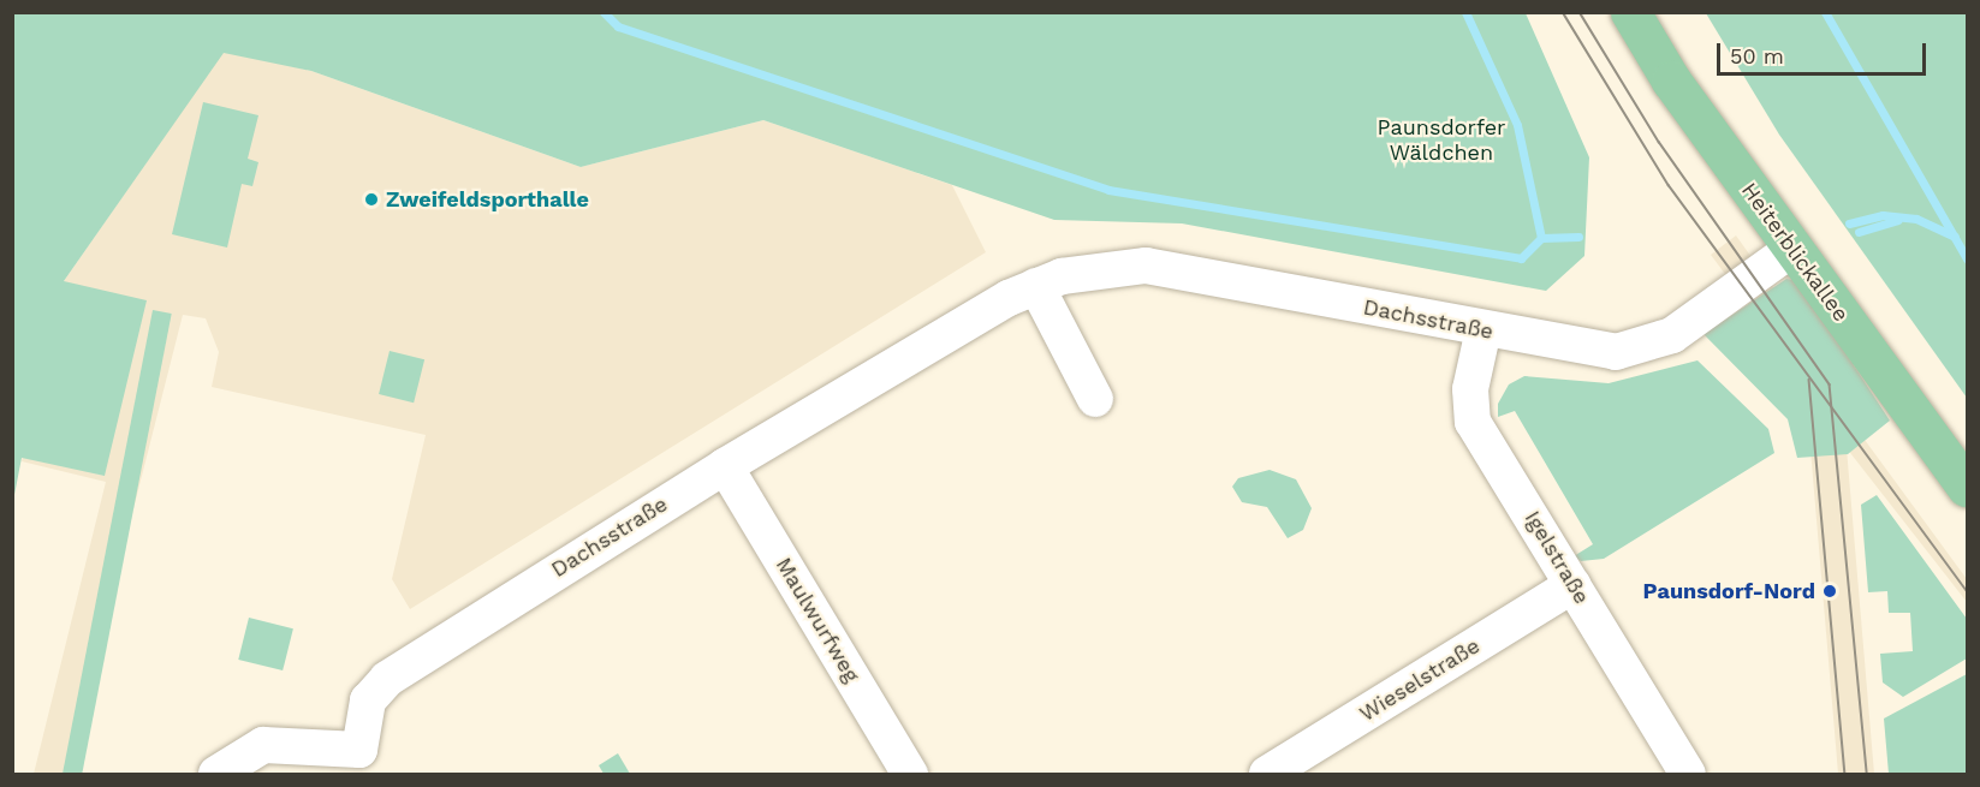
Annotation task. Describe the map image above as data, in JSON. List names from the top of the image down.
{
  "streets": {
    "main road": ["Heiterblickallee"],
    "street": [
      "Dachsstraße",
      "Igelstraße",
      "Maulwurfweg",
      "Wieselstraße"
    ]
  },
  "crossings": [
    ["Heiterblickallee", "Dachsstraße"],
    ["Dachsstraße", "Igelstraße"],
    ["Dachsstraße", "Maulwurfweg"],
    ["Igelstraße", "Wieselstraße"]
  ],
  "parks": ["Paunsdorfer Wäldchen"],
  "places": ["Zweifeldsporthalle", "Paunsdorf-Nord"],
  "scale_bar": "50 m"
}
